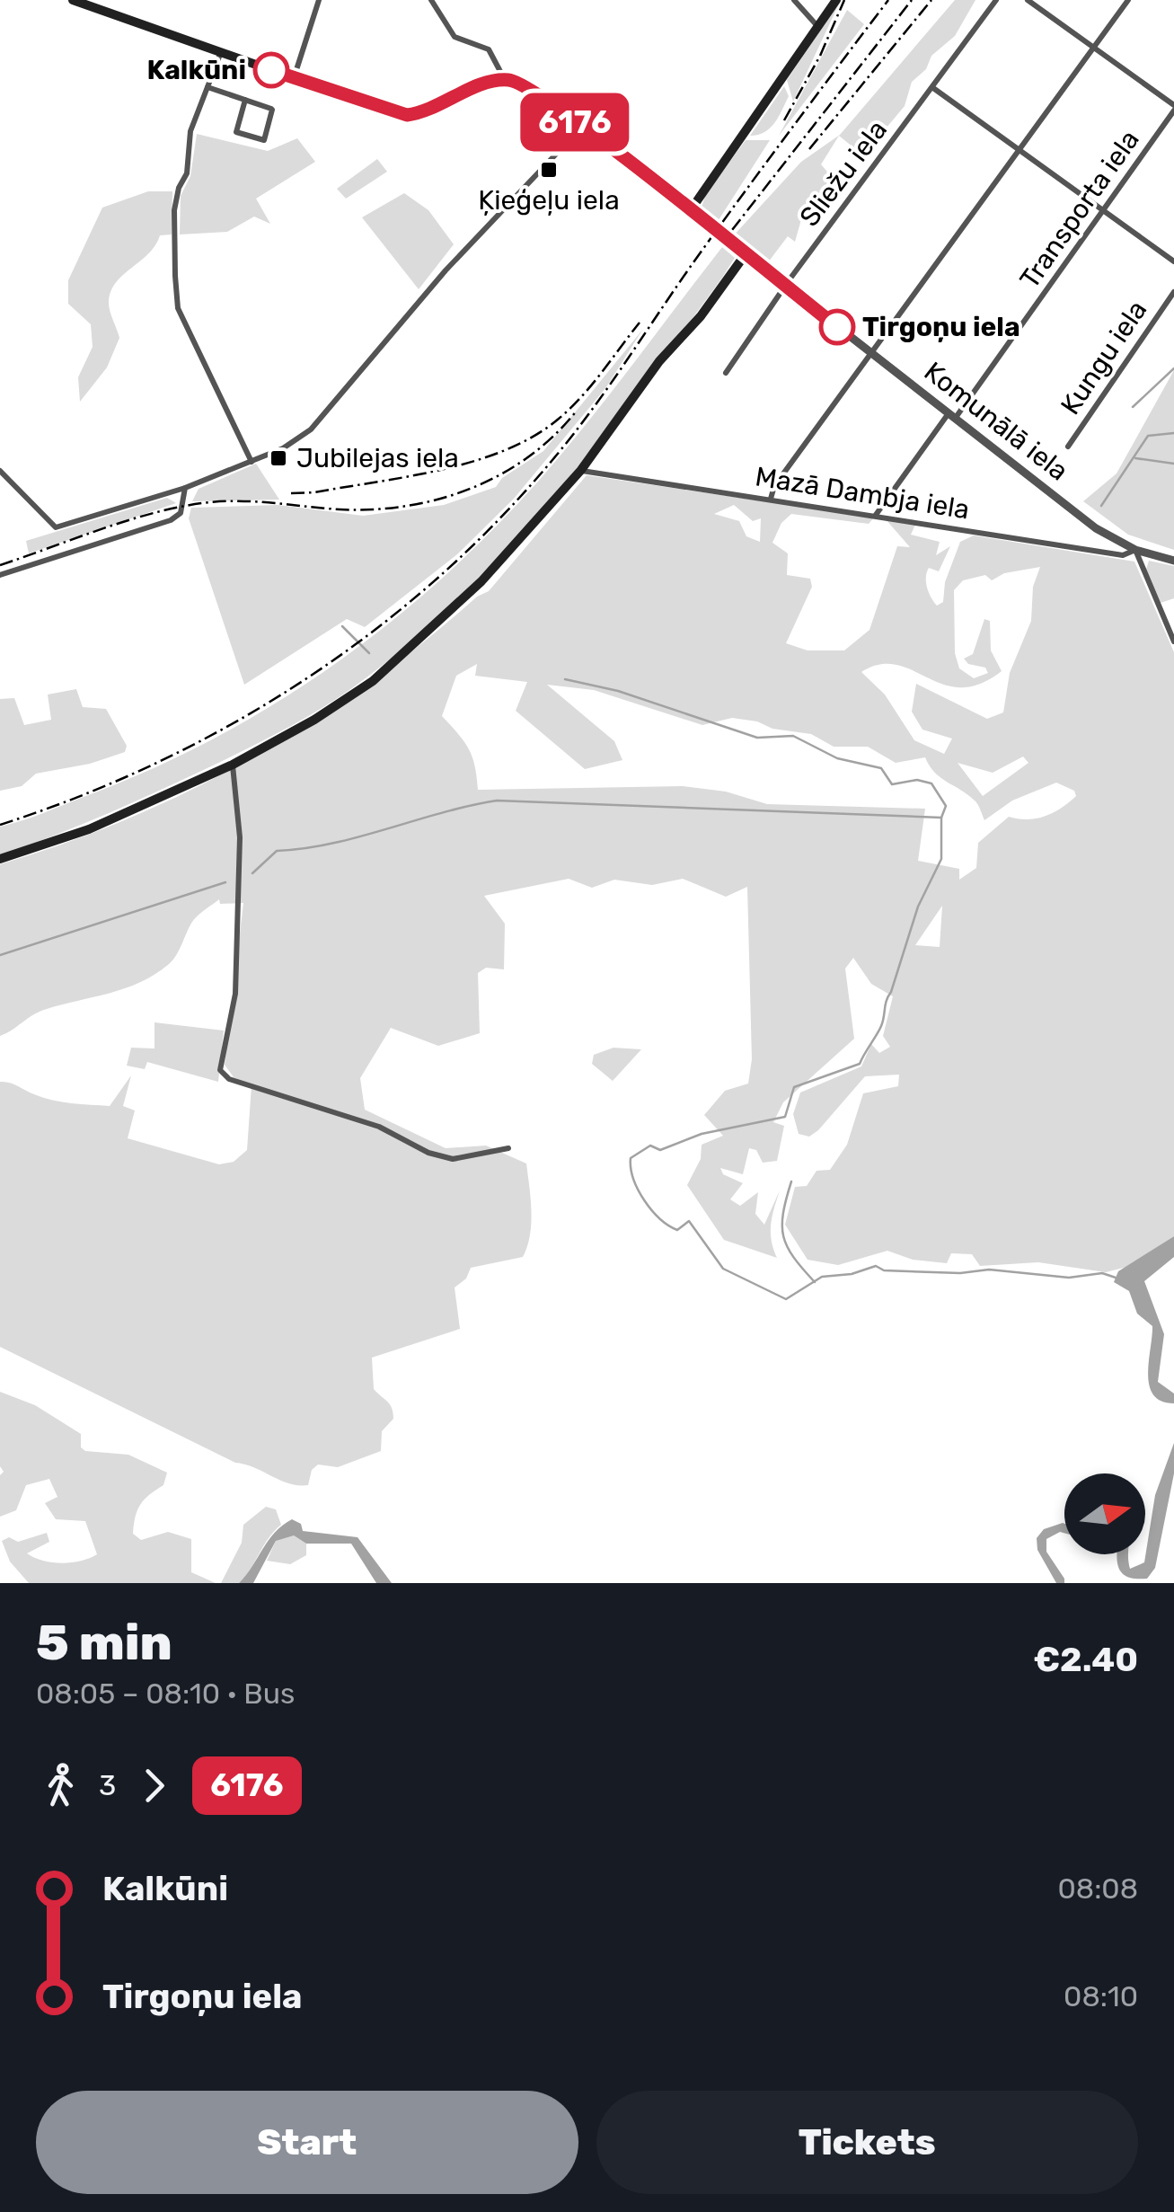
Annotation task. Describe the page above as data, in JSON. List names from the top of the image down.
{
  "streets": {
    "main road": ["Komunālā iela"],
    "street": [
      "Sliežu iela",
      "Transporta iela",
      "Kungu iela",
      "Mazā Dambja iela"
    ]
  },
  "crossings": [
    ["Sliežu iela", "Komunālā iela"],
    ["Transporta iela", "Komunālā iela"],
    ["Transporta iela", "Mazā Dambja iela"],
    ["Komunālā iela", "Mazā Dambja iela"]
  ],
  "places": {
    "other": ["Kalkūni", "Tirgoņu iela"],
    "transit": ["Ķieģeļu iela", "Jubilejas iela"]
  },
  "lines": ["bus line 6176"],
  "north": "right",
  "page": {
    "on_map": "6176",
    "heading": ["5 min", "08:05 – 08:10 · Bus", "€2.40"],
    "legs": ["3", "6176"],
    "list": [
      {
        "name": "Kalkūni",
        "value": "08:08"
      },
      {
        "name": "Tirgoņu iela",
        "value": "08:10"
      }
    ],
    "buttons": ["Start", "Tickets"]
  }
}
